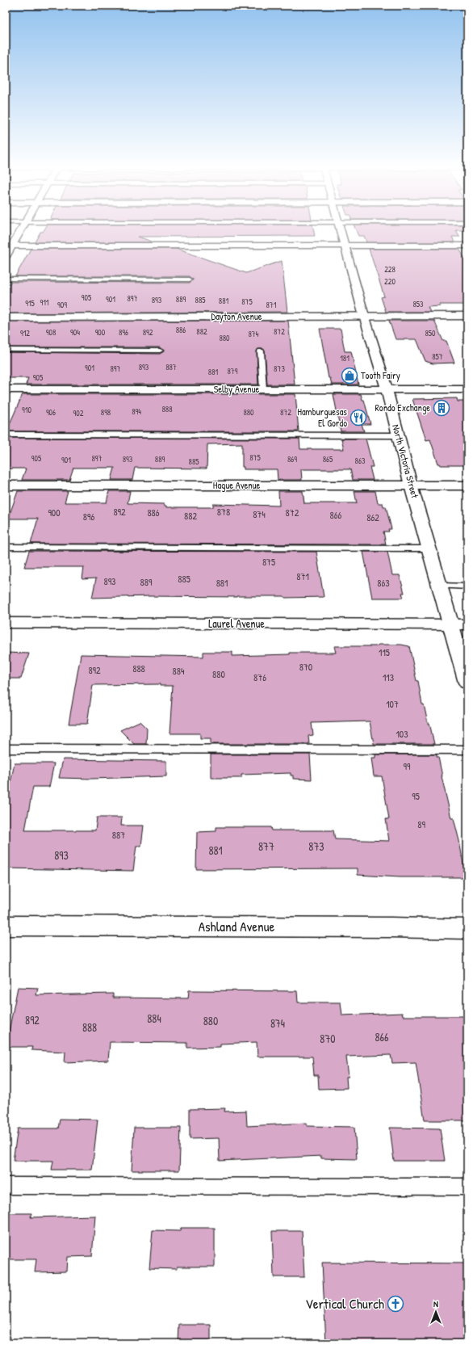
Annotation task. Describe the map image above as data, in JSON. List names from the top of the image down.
{
  "streets": {
    "street": [
      "Dayton Avenue",
      "Selby Avenue",
      "North Victoria Street",
      "Hague Avenue",
      "Laurel Avenue",
      "Ashland Avenue"
    ]
  },
  "crossings": [
    ["Dayton Avenue", "North Victoria Street"],
    ["Selby Avenue", "North Victoria Street"],
    ["North Victoria Street", "Hague Avenue"],
    ["North Victoria Street", "Laurel Avenue"]
  ],
  "places": {
    "shop": ["Tooth Fairy"],
    "building": ["Rondo Exchange"],
    "restaurant": ["Hamburguesas El Gordo"],
    "church": ["Vertical Church"]
  },
  "house_numbers": [
    "228",
    "220",
    "905",
    "897",
    "901",
    "889",
    "893",
    "885",
    "881",
    "875",
    "911",
    "915",
    "853",
    "909",
    "871",
    "886",
    "882",
    "872",
    "908",
    "904",
    "900",
    "896",
    "892",
    "912",
    "850",
    "874",
    "880",
    "857",
    "181",
    "893",
    "887",
    "901",
    "897",
    "873",
    "879",
    "881",
    "905",
    "888",
    "910",
    "894",
    "906",
    "898",
    "880",
    "872",
    "902",
    "875",
    "905",
    "897",
    "893",
    "889",
    "869",
    "865",
    "901",
    "863",
    "885",
    "892",
    "878",
    "900",
    "886",
    "872",
    "874",
    "866",
    "882",
    "896",
    "862",
    "875",
    "871",
    "885",
    "893",
    "889",
    "881",
    "863",
    "115",
    "870",
    "888",
    "892",
    "884",
    "880",
    "876",
    "113",
    "107",
    "103",
    "99",
    "95",
    "89",
    "887",
    "877",
    "873",
    "881",
    "893",
    "884",
    "892",
    "880",
    "874",
    "888",
    "866",
    "870"
  ],
  "north": "top"
}
